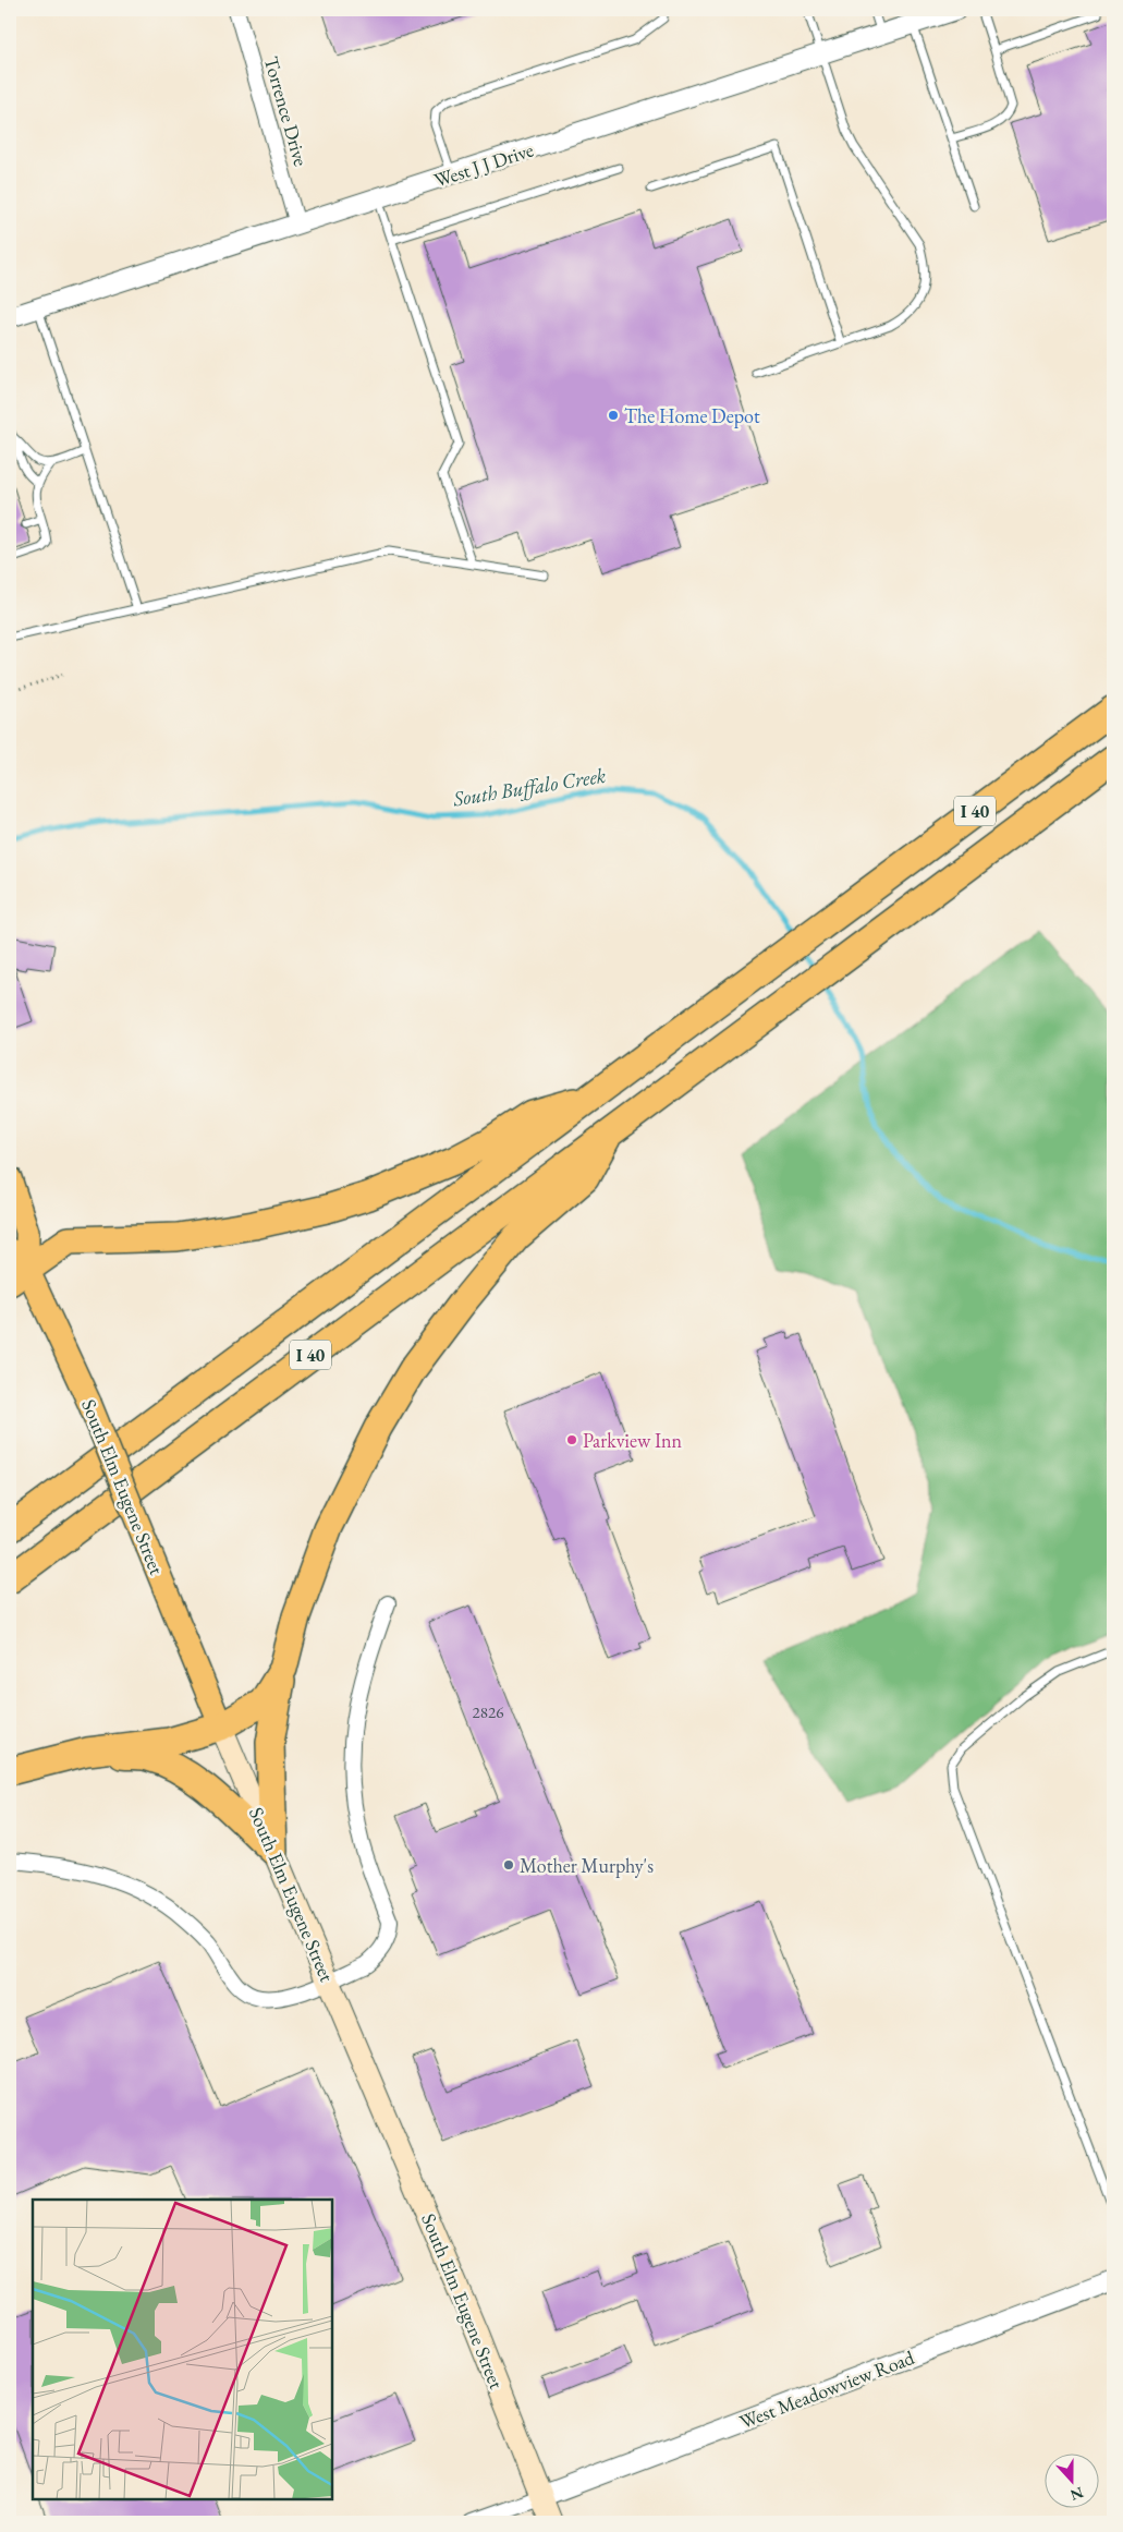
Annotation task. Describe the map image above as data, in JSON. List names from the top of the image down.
{
  "streets": {
    "highway": ["I 40"],
    "main road": ["South Elm Eugene Street"],
    "street": ["Torrence Drive", "West J J Drive", "West Meadowview Road"]
  },
  "crossings": [
    ["Torrence Drive", "West J J Drive"],
    ["South Elm Eugene Street", "West Meadowview Road"]
  ],
  "water": ["South Buffalo Creek"],
  "places": ["The Home Depot", "Parkview Inn", "Mother Murphy's"],
  "house_numbers": ["2826"],
  "north": "bottom"
}
